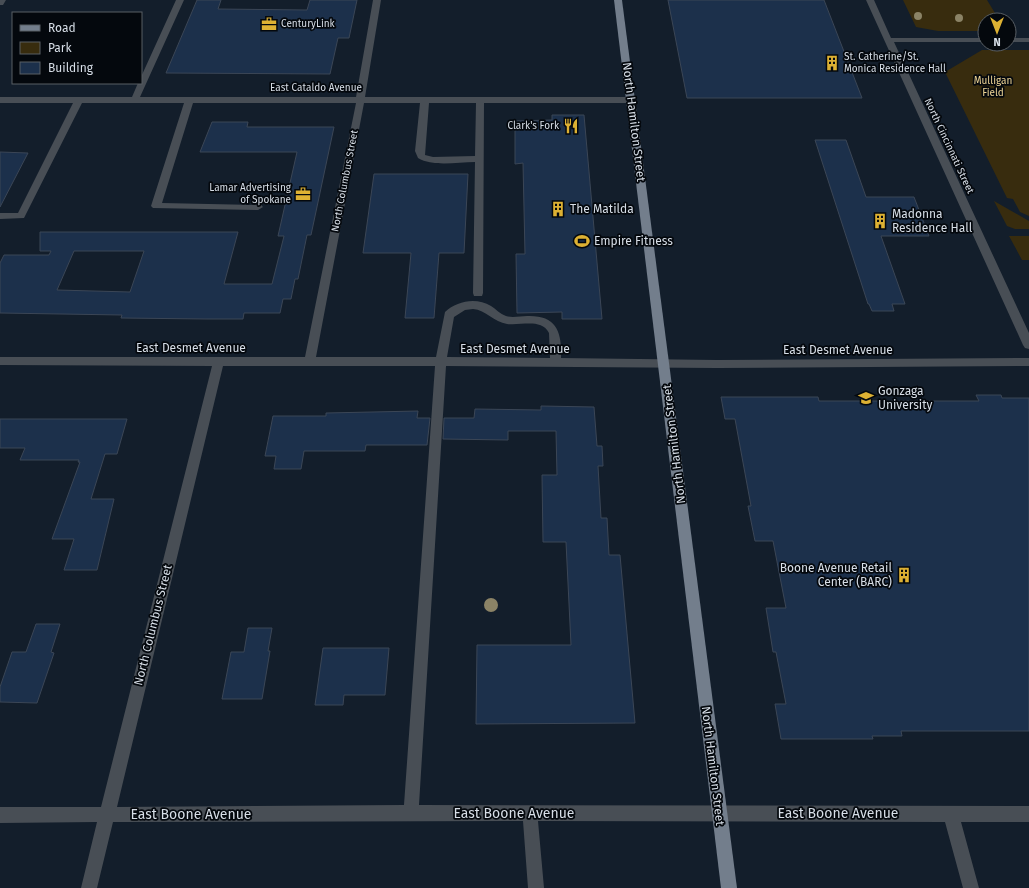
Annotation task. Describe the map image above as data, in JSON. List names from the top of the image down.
{
  "streets": {
    "main road": ["North Hamilton Street"],
    "street": [
      "East Cataldo Avenue",
      "North Cincinnati Street",
      "North Columbus Street",
      "East Desmet Avenue",
      "East Boone Avenue"
    ]
  },
  "crossings": [
    ["East Cataldo Avenue", "North Hamilton Street"],
    ["East Cataldo Avenue", "North Columbus Street"],
    ["North Hamilton Street", "East Desmet Avenue"],
    ["North Hamilton Street", "East Boone Avenue"],
    ["North Columbus Street", "East Desmet Avenue"],
    ["North Columbus Street", "East Boone Avenue"]
  ],
  "parks": ["Mulligan Field"],
  "places": {
    "office": ["CenturyLink", "Lamar Advertising of Spokane"],
    "building": [
      "St. Catherine/St. Monica Residence Hall",
      "The Matilda",
      "Madonna Residence Hall",
      "Boone Avenue Retail Center (BARC)"
    ],
    "restaurant": ["Clark's Fork"],
    "sports": ["Empire Fitness"],
    "school or university": ["Gonzaga University"]
  },
  "legend": ["Road", "Park", "Building"],
  "north": "bottom"
}
